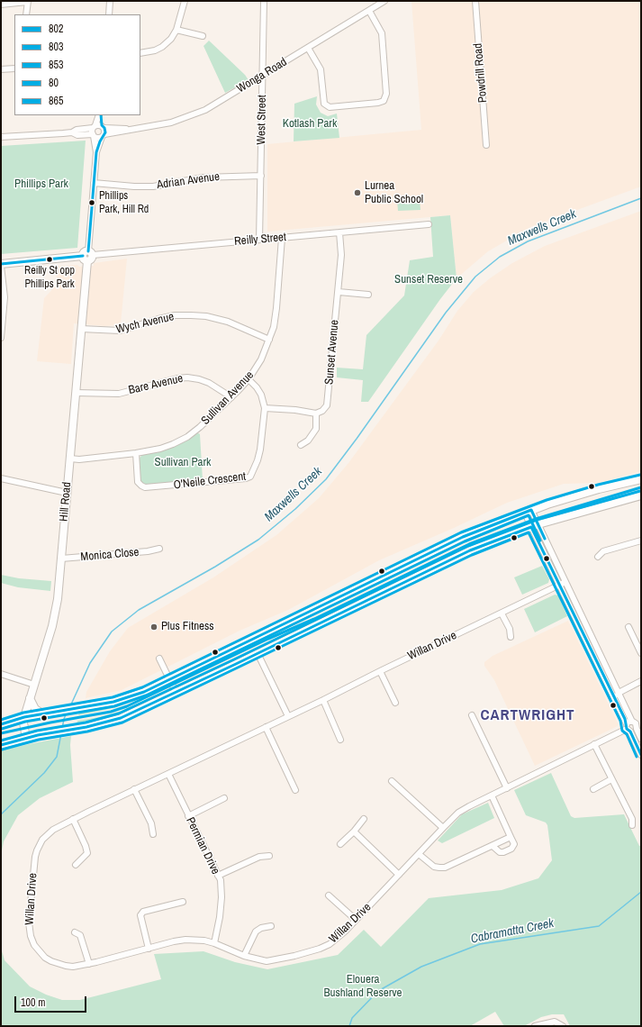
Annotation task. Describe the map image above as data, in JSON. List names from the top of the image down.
{
  "streets": {
    "main road": ["Hill Road"],
    "street": [
      "Powdrill Road",
      "Wonga Road",
      "West Street",
      "Adrian Avenue",
      "Reilly Street",
      "Wych Avenue",
      "Sunset Avenue",
      "Bare Avenue",
      "Sullivan Avenue",
      "O'Neile Crescent",
      "Monica Close",
      "Willan Drive",
      "Permian Drive"
    ]
  },
  "crossings": [
    ["Wonga Road", "West Street"],
    ["West Street", "Adrian Avenue"],
    ["West Street", "Reilly Street"],
    ["Reilly Street", "Sunset Avenue"],
    ["Reilly Street", "Sullivan Avenue"],
    ["Wych Avenue", "Sullivan Avenue"],
    ["Wych Avenue", "Hill Road"],
    ["Bare Avenue", "Sullivan Avenue"],
    ["Bare Avenue", "Hill Road"],
    ["Sullivan Avenue", "O'Neile Crescent"],
    ["Sullivan Avenue", "Hill Road"],
    ["Hill Road", "Monica Close"],
    ["Willan Drive", "Permian Drive"]
  ],
  "districts": ["CARTWRIGHT"],
  "water": ["Maxwells Creek", "Cabramatta Creek"],
  "parks": [
    "Kotlash Park",
    "Phillips Park",
    "Sunset Reserve",
    "Sullivan Park",
    "Elouera Bushland Reserve"
  ],
  "places": [
    "Lurnea Public School",
    "Phillips Park, Hill Rd",
    "Reilly St opp Phillips Park",
    "Plus Fitness"
  ],
  "lines": [
    "transit line 865",
    "transit line 853",
    "transit line 80",
    "transit line 802",
    "transit line 803"
  ],
  "legend": [
    "802",
    "803",
    "853",
    "80",
    "865"
  ],
  "scale_bar": "100 m"
}
